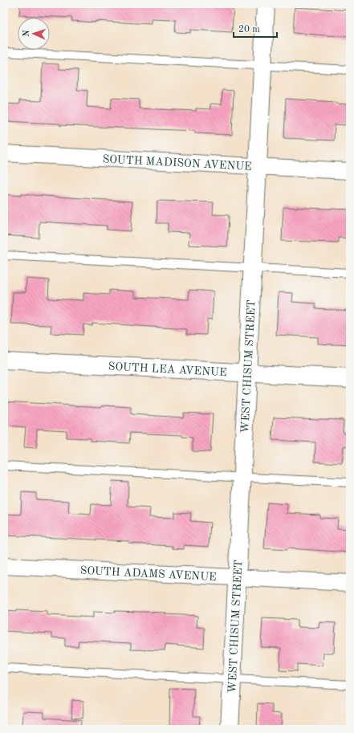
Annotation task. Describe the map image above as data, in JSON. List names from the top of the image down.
{
  "streets": {
    "street": [
      "SOUTH MADISON AVENUE",
      "WEST CHISUM STREET",
      "SOUTH LEA AVENUE",
      "SOUTH ADAMS AVENUE"
    ]
  },
  "crossings": [
    ["SOUTH MADISON AVENUE", "WEST CHISUM STREET"],
    ["WEST CHISUM STREET", "SOUTH LEA AVENUE"],
    ["WEST CHISUM STREET", "SOUTH ADAMS AVENUE"]
  ],
  "scale_bar": "20 m",
  "north": "left"
}
